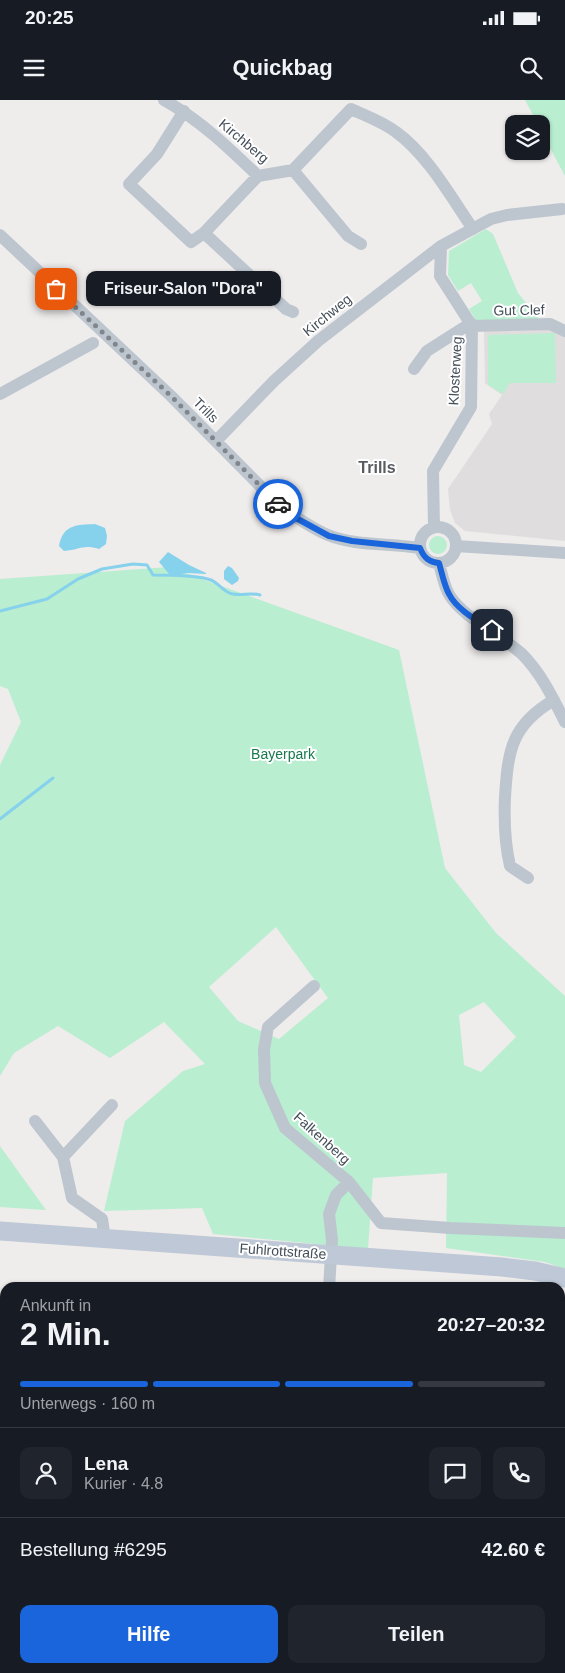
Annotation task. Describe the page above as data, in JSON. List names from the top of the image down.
{
  "streets": {
    "street": [
      "Kirchberg",
      "Gut Clef",
      "Kirchweg",
      "Klosterweg",
      "Trills",
      "Falkenberg",
      "Fuhlrottstraße"
    ]
  },
  "crossings": [
    ["Gut Clef", "Klosterweg"],
    ["Kirchweg", "Klosterweg"],
    ["Kirchweg", "Trills"],
    ["Klosterweg", "Trills"],
    ["Falkenberg", "Fuhlrottstraße"]
  ],
  "districts": ["Trills"],
  "parks": ["Bayerpark"],
  "places": ["Friseur-Salon \"Dora\""],
  "page": {
    "status": "20:25",
    "header": "Quickbag",
    "bubble": "Friseur-Salon \"Dora\"",
    "heading": ["2 Min.", "Ankunft in", "20:27–20:32"],
    "panel": [
      "Lena",
      "Kurier · 4.8",
      "Bestellung #6295",
      "42.60 €"
    ],
    "bar": "Unterwegs · 160 m",
    "buttons": ["Hilfe", "Teilen"]
  }
}
